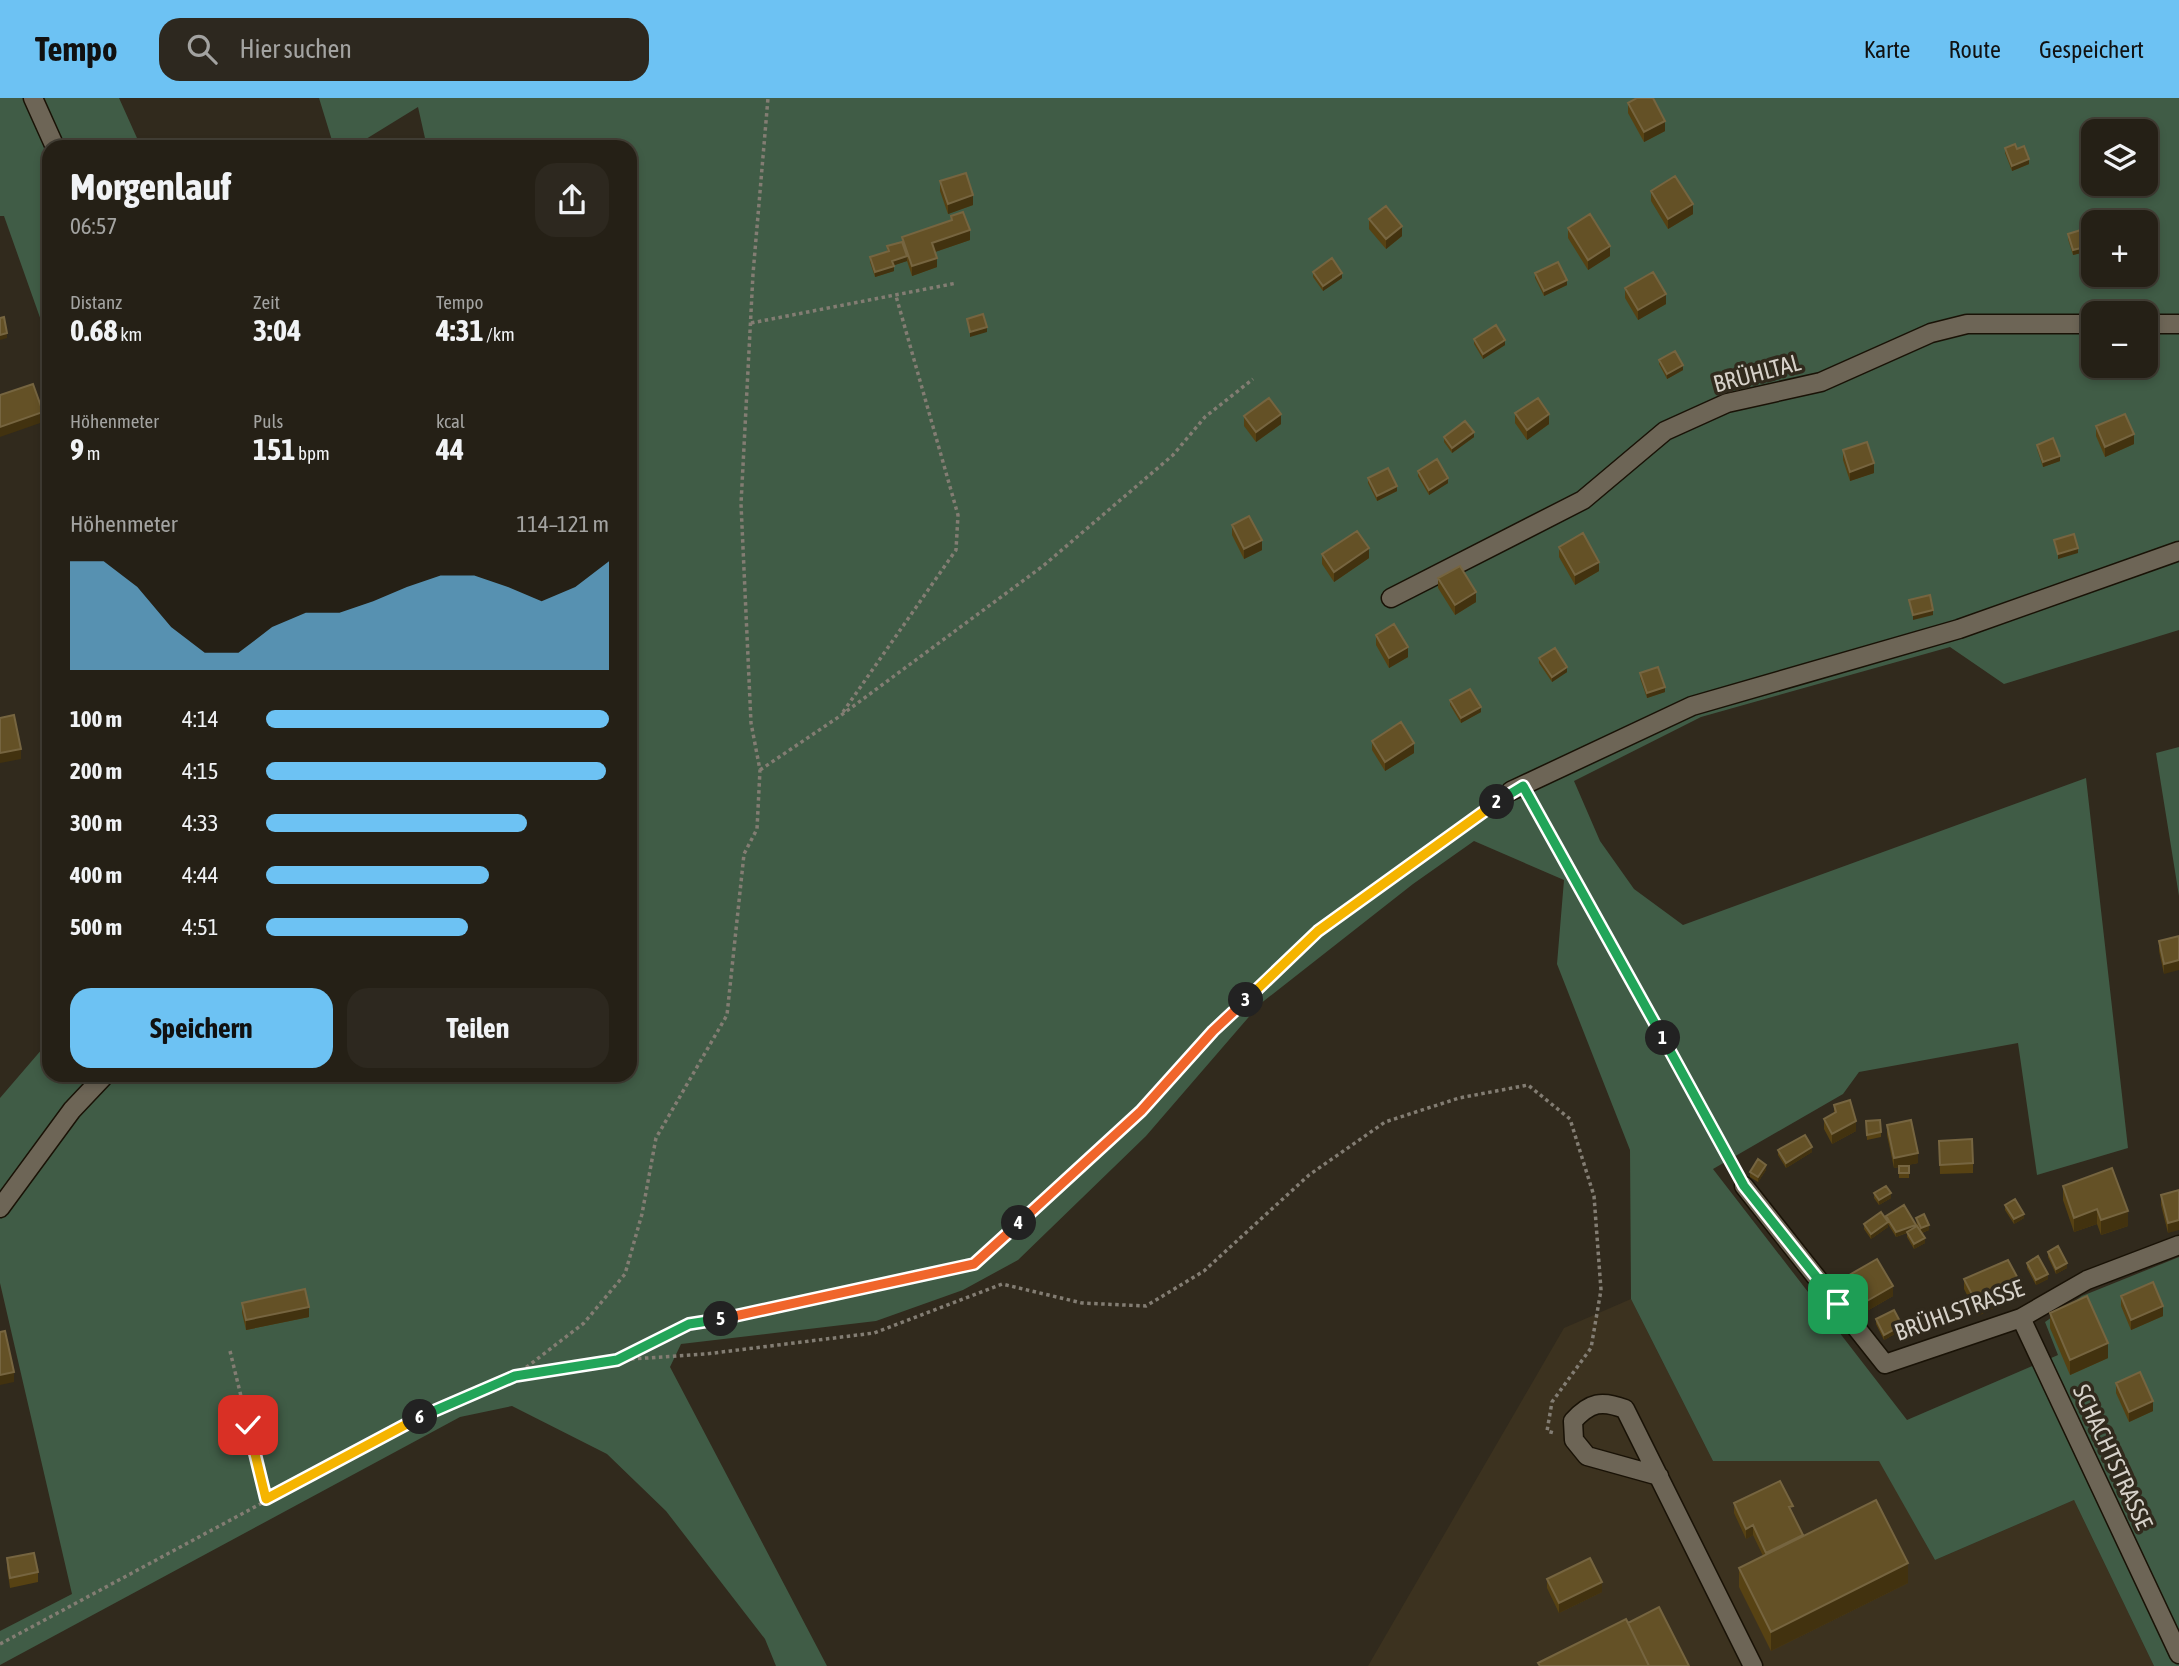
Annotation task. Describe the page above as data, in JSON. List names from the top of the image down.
{
  "streets": {
    "street": ["BRÜHLTAL", "BRÜHLSTRASSE", "SCHACHTSTRASSE"]
  },
  "crossings": [
    ["BRÜHLSTRASSE", "SCHACHTSTRASSE"]
  ],
  "page": {
    "header": "Tempo",
    "search": "Hier suchen",
    "nav": ["Karte", "Route", "Gespeichert"],
    "map_buttons": ["+", "−"],
    "heading": ["Morgenlauf", "06:57"],
    "stats": [
      ["Distanz", "0.68 km"],
      ["Zeit", "3:04"],
      ["Tempo", "4:31 /km"],
      ["Höhenmeter", "9 m"],
      ["Puls", "151 bpm"],
      ["kcal", "44"]
    ],
    "chart": ["Höhenmeter", "114–121 m"],
    "list": [
      {
        "name": "100 m",
        "note": "4:14"
      },
      {
        "name": "200 m",
        "note": "4:15"
      },
      {
        "name": "300 m",
        "note": "4:33"
      },
      {
        "name": "400 m",
        "note": "4:44"
      },
      {
        "name": "500 m",
        "note": "4:51"
      }
    ],
    "pins": [
      "2",
      "3",
      "1",
      "4",
      "5",
      "6"
    ],
    "buttons": ["Speichern", "Teilen"]
  }
}
